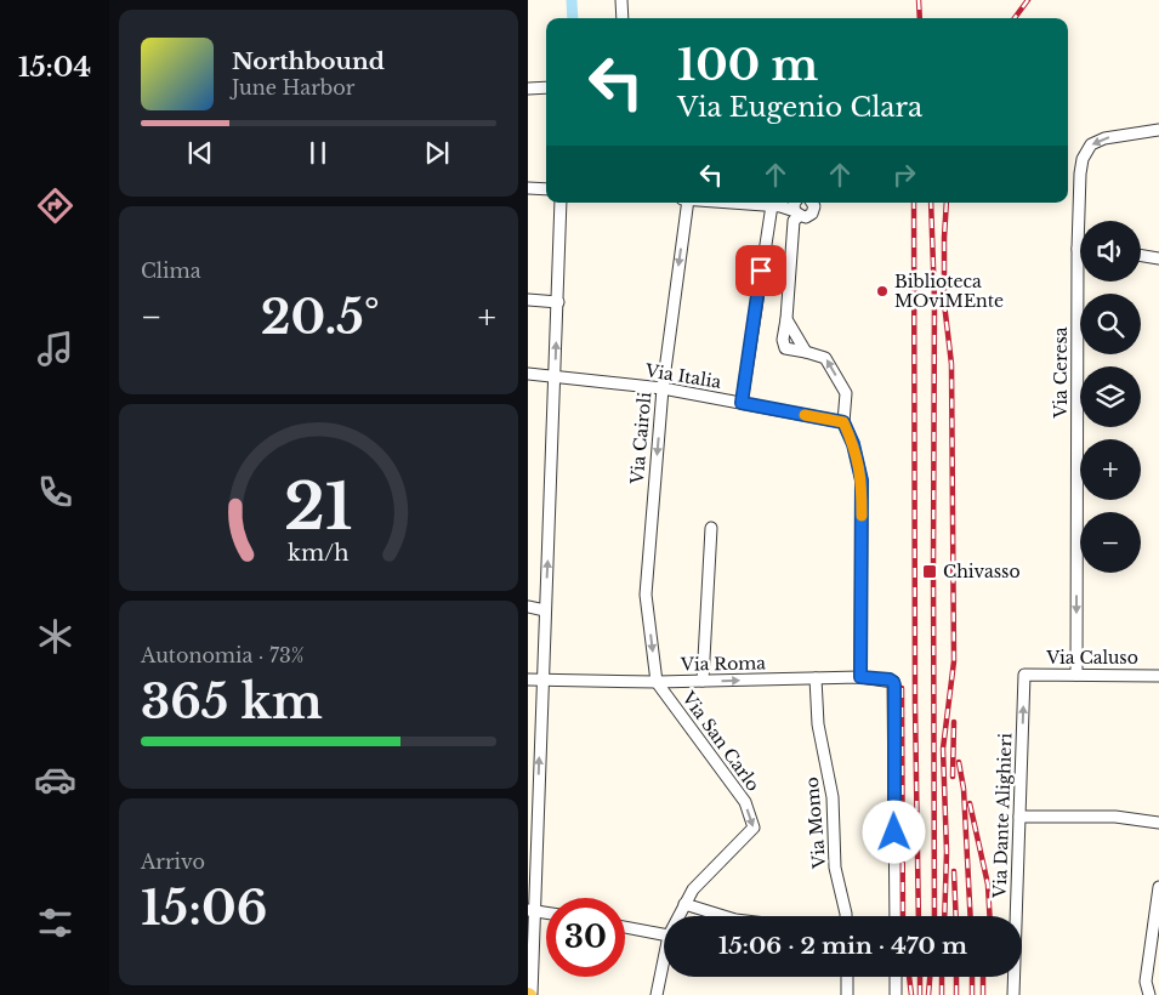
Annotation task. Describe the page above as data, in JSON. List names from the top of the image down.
{
  "streets": {
    "street": [
      "Via Ceresa",
      "Via Italia",
      "Via Cairoli",
      "Via Caluso",
      "Via Roma",
      "Via San Carlo",
      "Via Dante Alighieri",
      "Via Momo"
    ]
  },
  "crossings": [
    ["Via Ceresa", "Via Caluso"],
    ["Via Italia", "Via Cairoli"],
    ["Via Cairoli", "Via Roma"],
    ["Via Cairoli", "Via San Carlo"],
    ["Via Caluso", "Via Dante Alighieri"],
    ["Via Roma", "Via San Carlo"],
    ["Via Roma", "Via Momo"]
  ],
  "one_way": ["Via Ceresa", "Via San Carlo", "Via Dante Alighieri"],
  "places": {
    "other": ["Biblioteca MOviMEnte"],
    "transit": ["Chivasso"]
  },
  "page": {
    "tabs": "15:04",
    "turn": ["100 m", "Via Eugenio Clara"],
    "song": ["Northbound", "June Harbor"],
    "tile": [
      "Clima",
      ["Autonomia · 73%", "365 km"],
      ["Arrivo", "15:06"]
    ],
    "map_buttons": ["+", "−"],
    "heat": ["−", "20.5°", "+"],
    "limit": "30",
    "trip": "15:06 · 2 min · 470 m",
    "gauge": ["21", "km/h"]
  }
}
